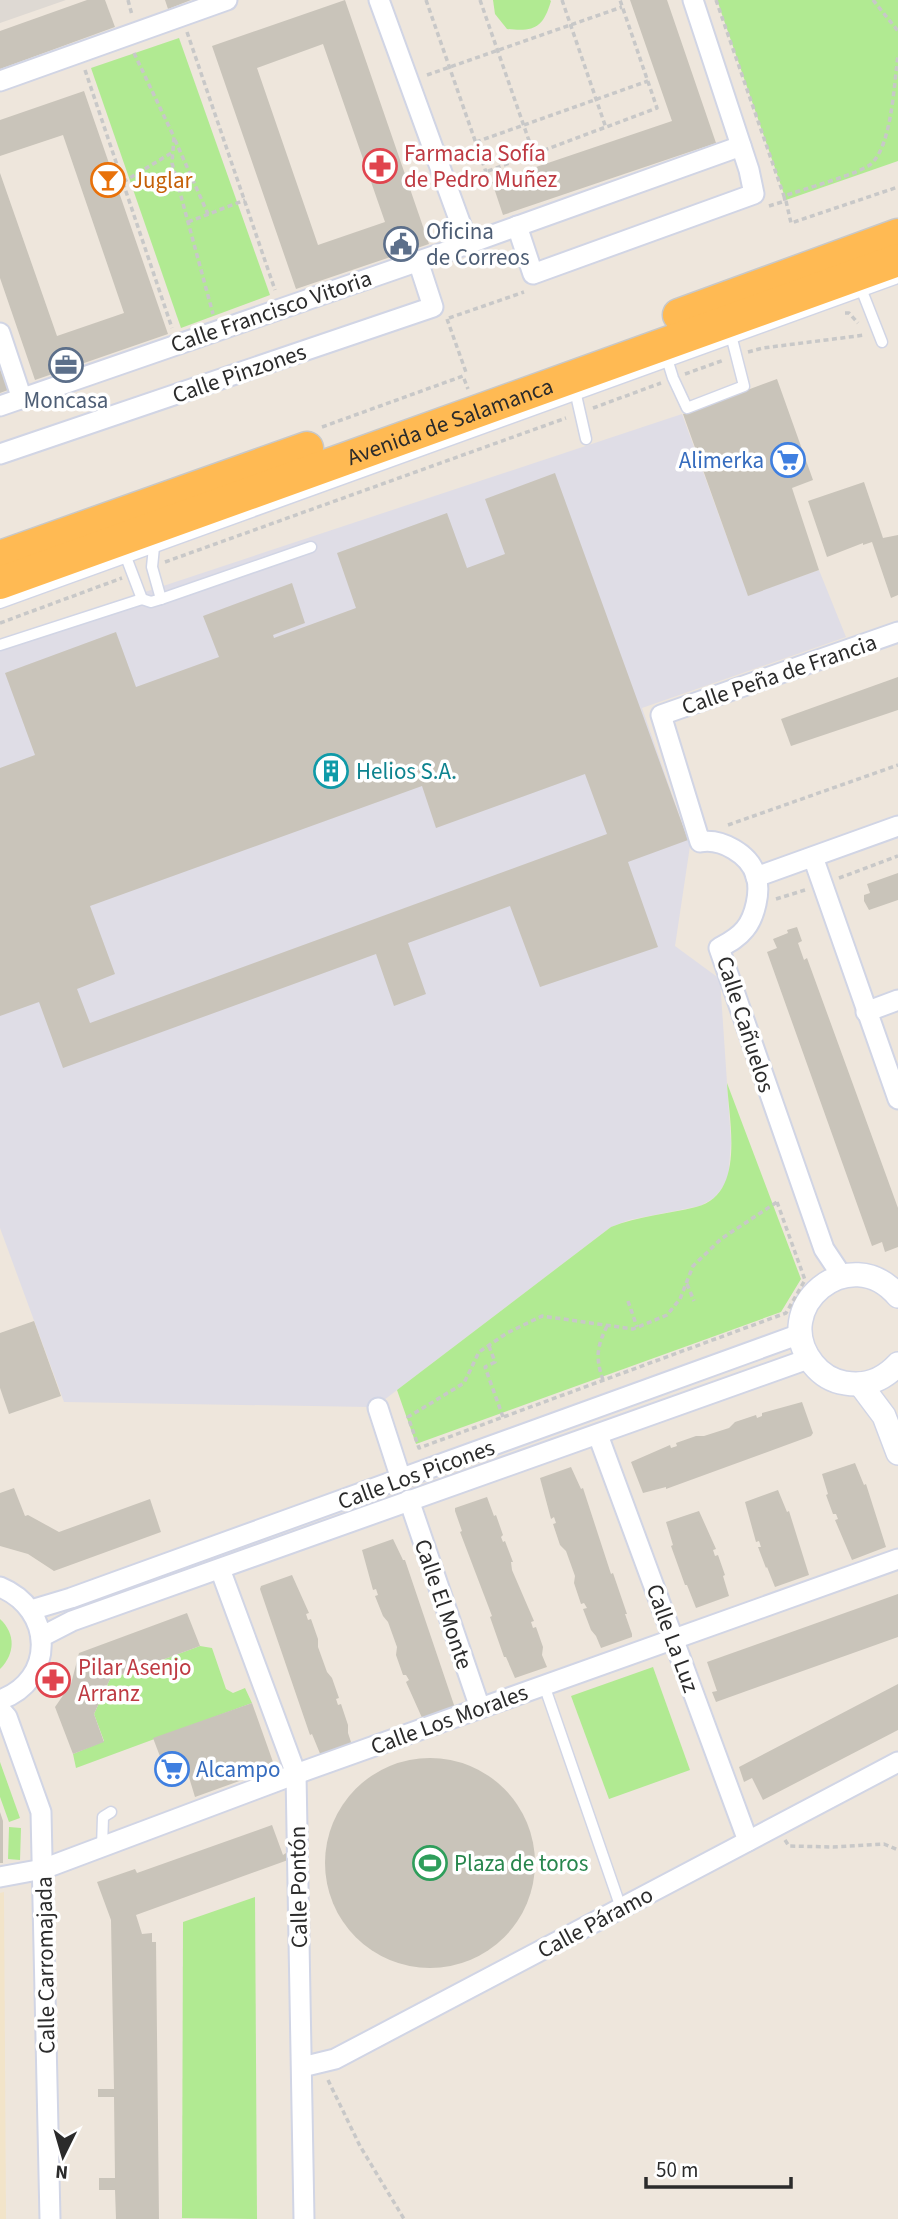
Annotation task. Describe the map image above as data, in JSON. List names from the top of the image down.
{
  "streets": {
    "highway": ["Avenida de Salamanca"],
    "street": [
      "Calle Francisco Vitoria",
      "Calle Pinzones",
      "Calle Peña de Francia",
      "Calle Cañuelos",
      "Calle Los Picones",
      "Calle El Monte",
      "Calle La Luz",
      "Calle Los Morales",
      "Calle Pontón",
      "Calle Páramo",
      "Calle Carromajada"
    ]
  },
  "crossings": [
    ["Calle Francisco Vitoria", "Calle Pinzones"],
    ["Calle Peña de Francia", "Calle Cañuelos"],
    ["Calle Los Picones", "Calle El Monte"],
    ["Calle Los Picones", "Calle La Luz"],
    ["Calle Los Picones", "Calle Pontón"],
    ["Calle El Monte", "Calle Los Morales"],
    ["Calle La Luz", "Calle Los Morales"],
    ["Calle La Luz", "Calle Páramo"],
    ["Calle Los Morales", "Calle Pontón"],
    ["Calle Los Morales", "Calle Carromajada"],
    ["Calle Pontón", "Calle Páramo"]
  ],
  "places": {
    "pharmacy": ["Farmacia Sofía de Pedro Muñez", "Pilar Asenjo Arranz"],
    "bar": ["Juglar"],
    "public building": ["Oficina de Correos"],
    "office": ["Moncasa"],
    "supermarket": ["Alimerka", "Alcampo"],
    "building": ["Helios S.A."],
    "sports": ["Plaza de toros"]
  },
  "scale_bar": "50 m",
  "north": "bottom"
}
